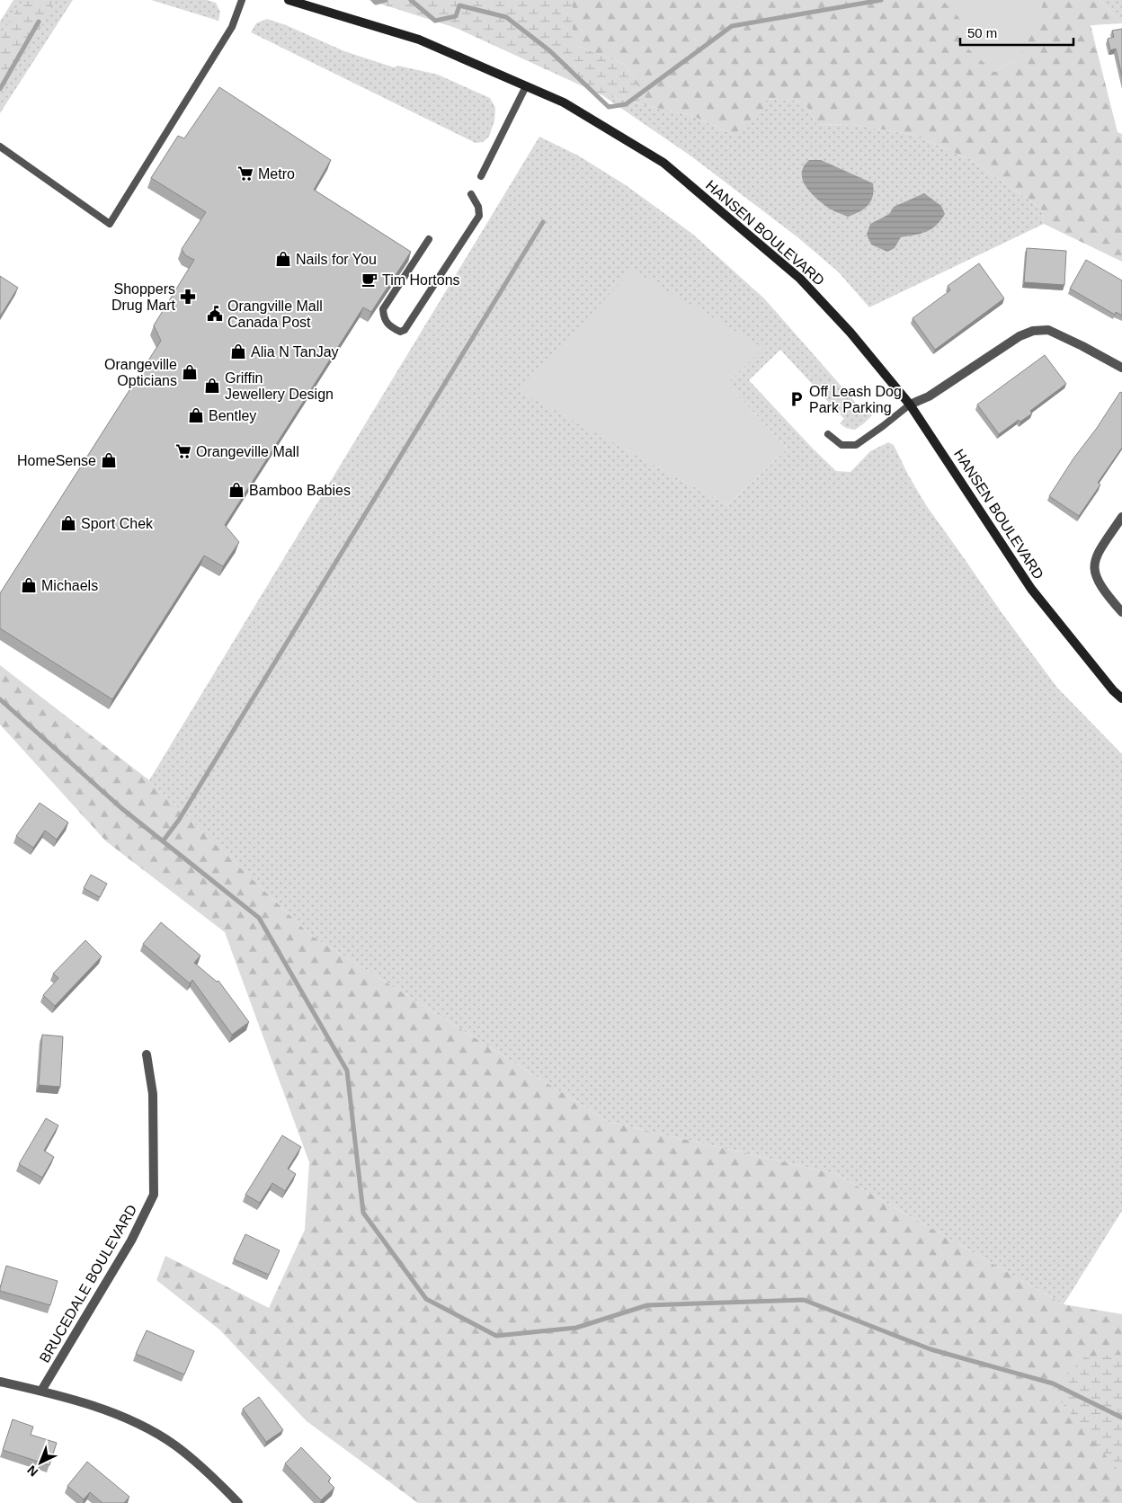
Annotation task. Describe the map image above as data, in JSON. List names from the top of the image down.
{
  "streets": {
    "street": ["HANSEN BOULEVARD", "BRUCEDALE BOULEVARD"]
  },
  "places": {
    "supermarket": ["Metro", "Orangeville Mall"],
    "shop": [
      "Nails for You",
      "Alia N TanJay",
      "Orangeville Opticians",
      "Griffin Jewellery Design",
      "Bentley",
      "HomeSense",
      "Bamboo Babies",
      "Sport Chek",
      "Michaels"
    ],
    "cafe": ["Tim Hortons"],
    "pharmacy": ["Shoppers Drug Mart"],
    "public building": ["Orangville Mall Canada Post"],
    "parking": ["Off Leash Dog Park Parking"]
  },
  "scale_bar": "50 m",
  "north": "bottom left"
}
